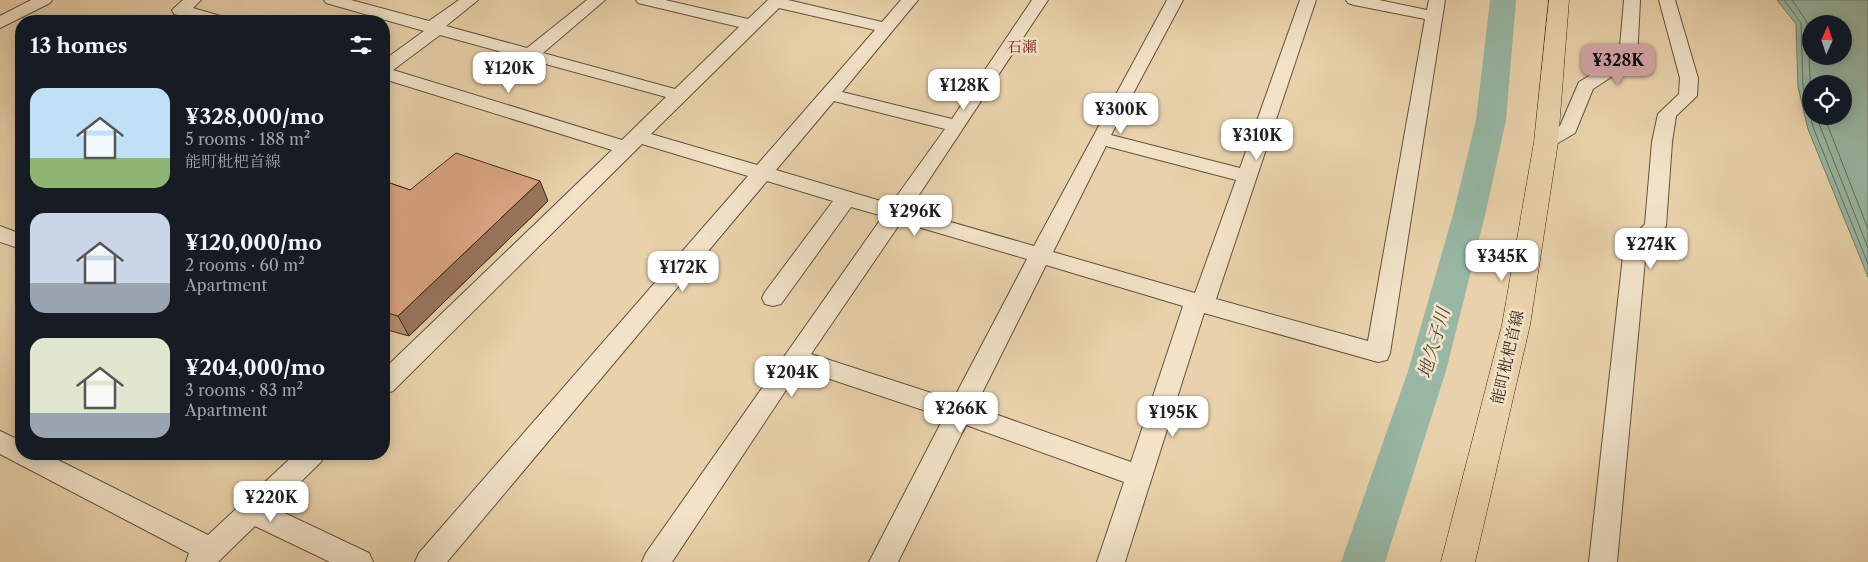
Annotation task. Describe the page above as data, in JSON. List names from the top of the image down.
{
  "streets": {
    "main road": ["能町枇杷首線"]
  },
  "districts": ["石瀬"],
  "water": ["地久子川"],
  "north": "top",
  "page": {
    "heading": "13 homes",
    "price": [
      "¥328K",
      "¥120K",
      "¥128K",
      "¥300K",
      "¥310K",
      "¥296K",
      "¥274K",
      "¥345K",
      "¥172K",
      "¥204K",
      "¥266K",
      "¥195K",
      "¥220K"
    ],
    "list": [
      {
        "name": "¥328,000/mo",
        "note": "5 rooms · 188 m² · 能町枇杷首線"
      },
      {
        "name": "¥120,000/mo",
        "note": "2 rooms · 60 m² · Apartment"
      },
      {
        "name": "¥204,000/mo",
        "note": "3 rooms · 83 m² · Apartment"
      }
    ]
  }
}
